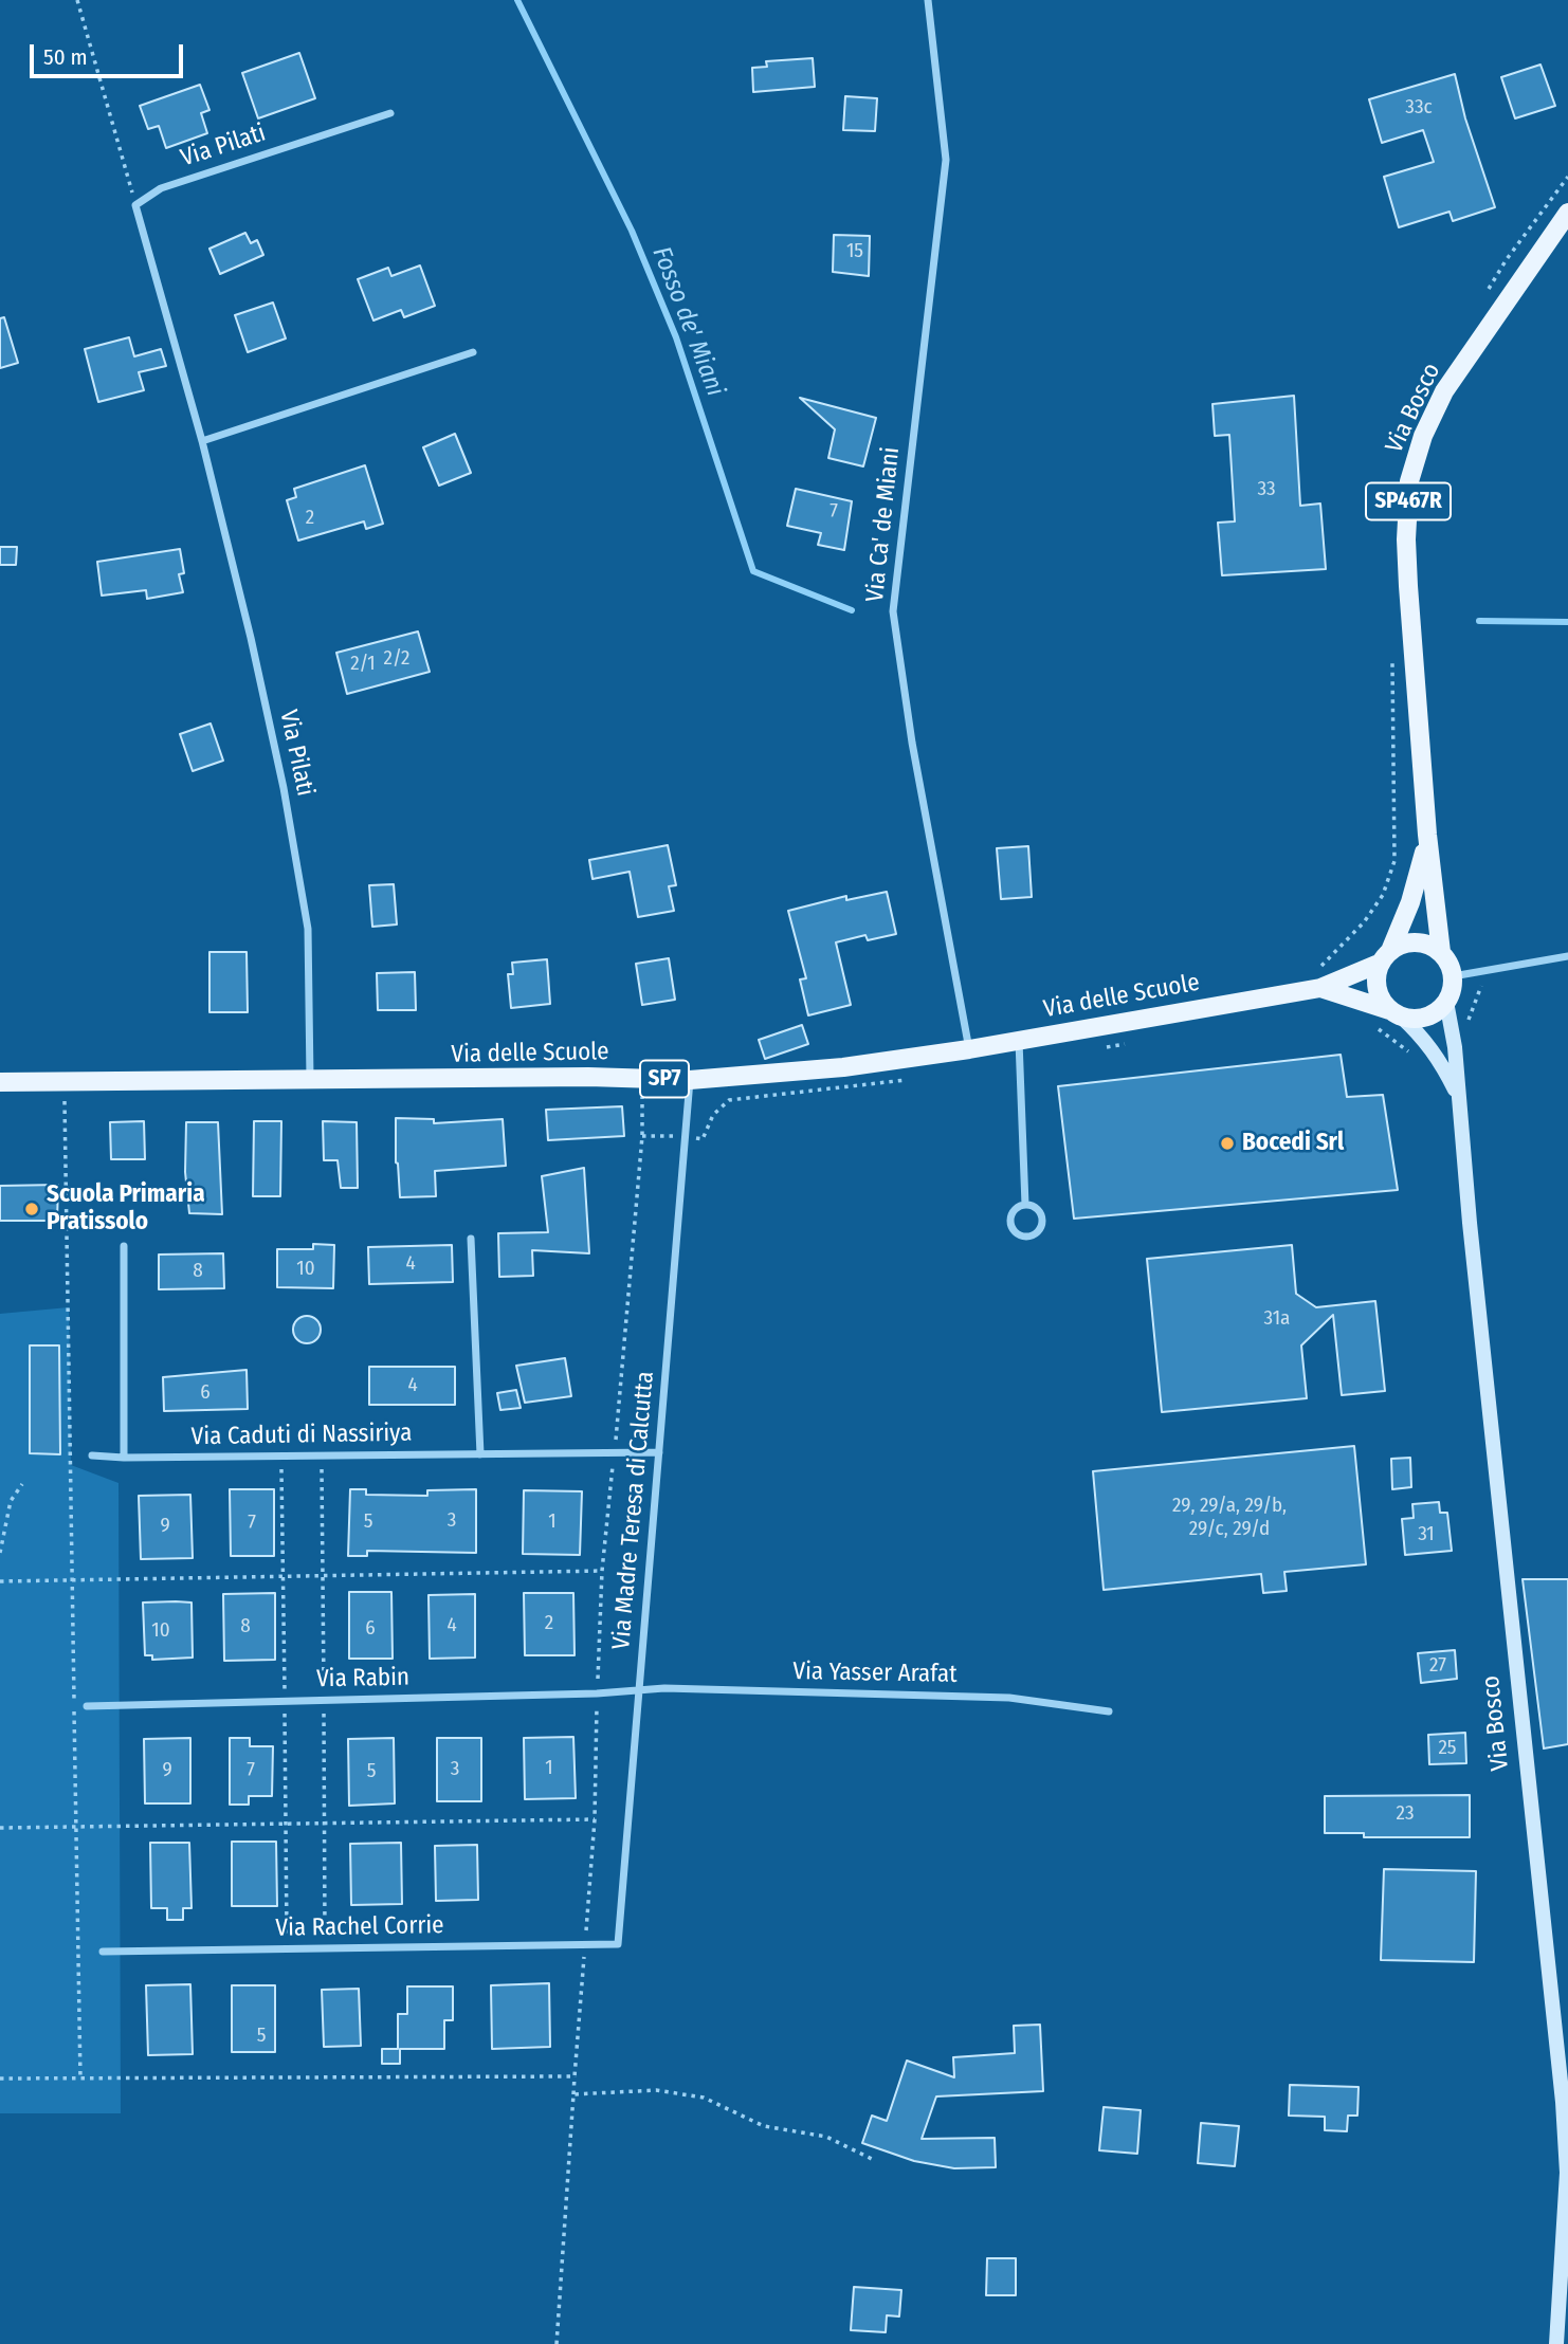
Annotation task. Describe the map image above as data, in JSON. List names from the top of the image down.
{
  "streets": {
    "main road": [
      "Via Bosco",
      "SP467R",
      "Via delle Scuole",
      "SP7"
    ],
    "street": [
      "Via Pilati",
      "Via Ca' de Miani",
      "Via Caduti di Nassiriya",
      "Via Madre Teresa di Calcutta",
      "Via Yasser Arafat",
      "Via Rabin",
      "Via Rachel Corrie"
    ]
  },
  "crossings": [
    ["Via Pilati", "Via delle Scuole"],
    ["Via Bosco", "Via delle Scuole"],
    ["Via Ca' de Miani", "Via delle Scuole"],
    ["Via delle Scuole", "Via Madre Teresa di Calcutta"],
    ["Via Caduti di Nassiriya", "Via Madre Teresa di Calcutta"],
    ["Via Madre Teresa di Calcutta", "Via Yasser Arafat"],
    ["Via Madre Teresa di Calcutta", "Via Rabin"],
    ["Via Madre Teresa di Calcutta", "Via Rachel Corrie"],
    ["Via Yasser Arafat", "Via Rabin"]
  ],
  "water": ["Fosso de' Miani"],
  "places": ["Bocedi Srl", "Scuola Primaria Pratissolo"],
  "house_numbers": [
    "33c",
    "15",
    "33",
    "7",
    "2",
    "2/2",
    "2/1",
    "4",
    "10",
    "8",
    "31a",
    "4",
    "6",
    "29, 29/a, 29/b, 29/c, 29/d",
    "3",
    "5",
    "1",
    "7",
    "9",
    "31",
    "2",
    "4",
    "8",
    "6",
    "10",
    "27",
    "25",
    "1",
    "3",
    "9",
    "7",
    "5",
    "23",
    "5"
  ],
  "scale_bar": "50 m"
}
